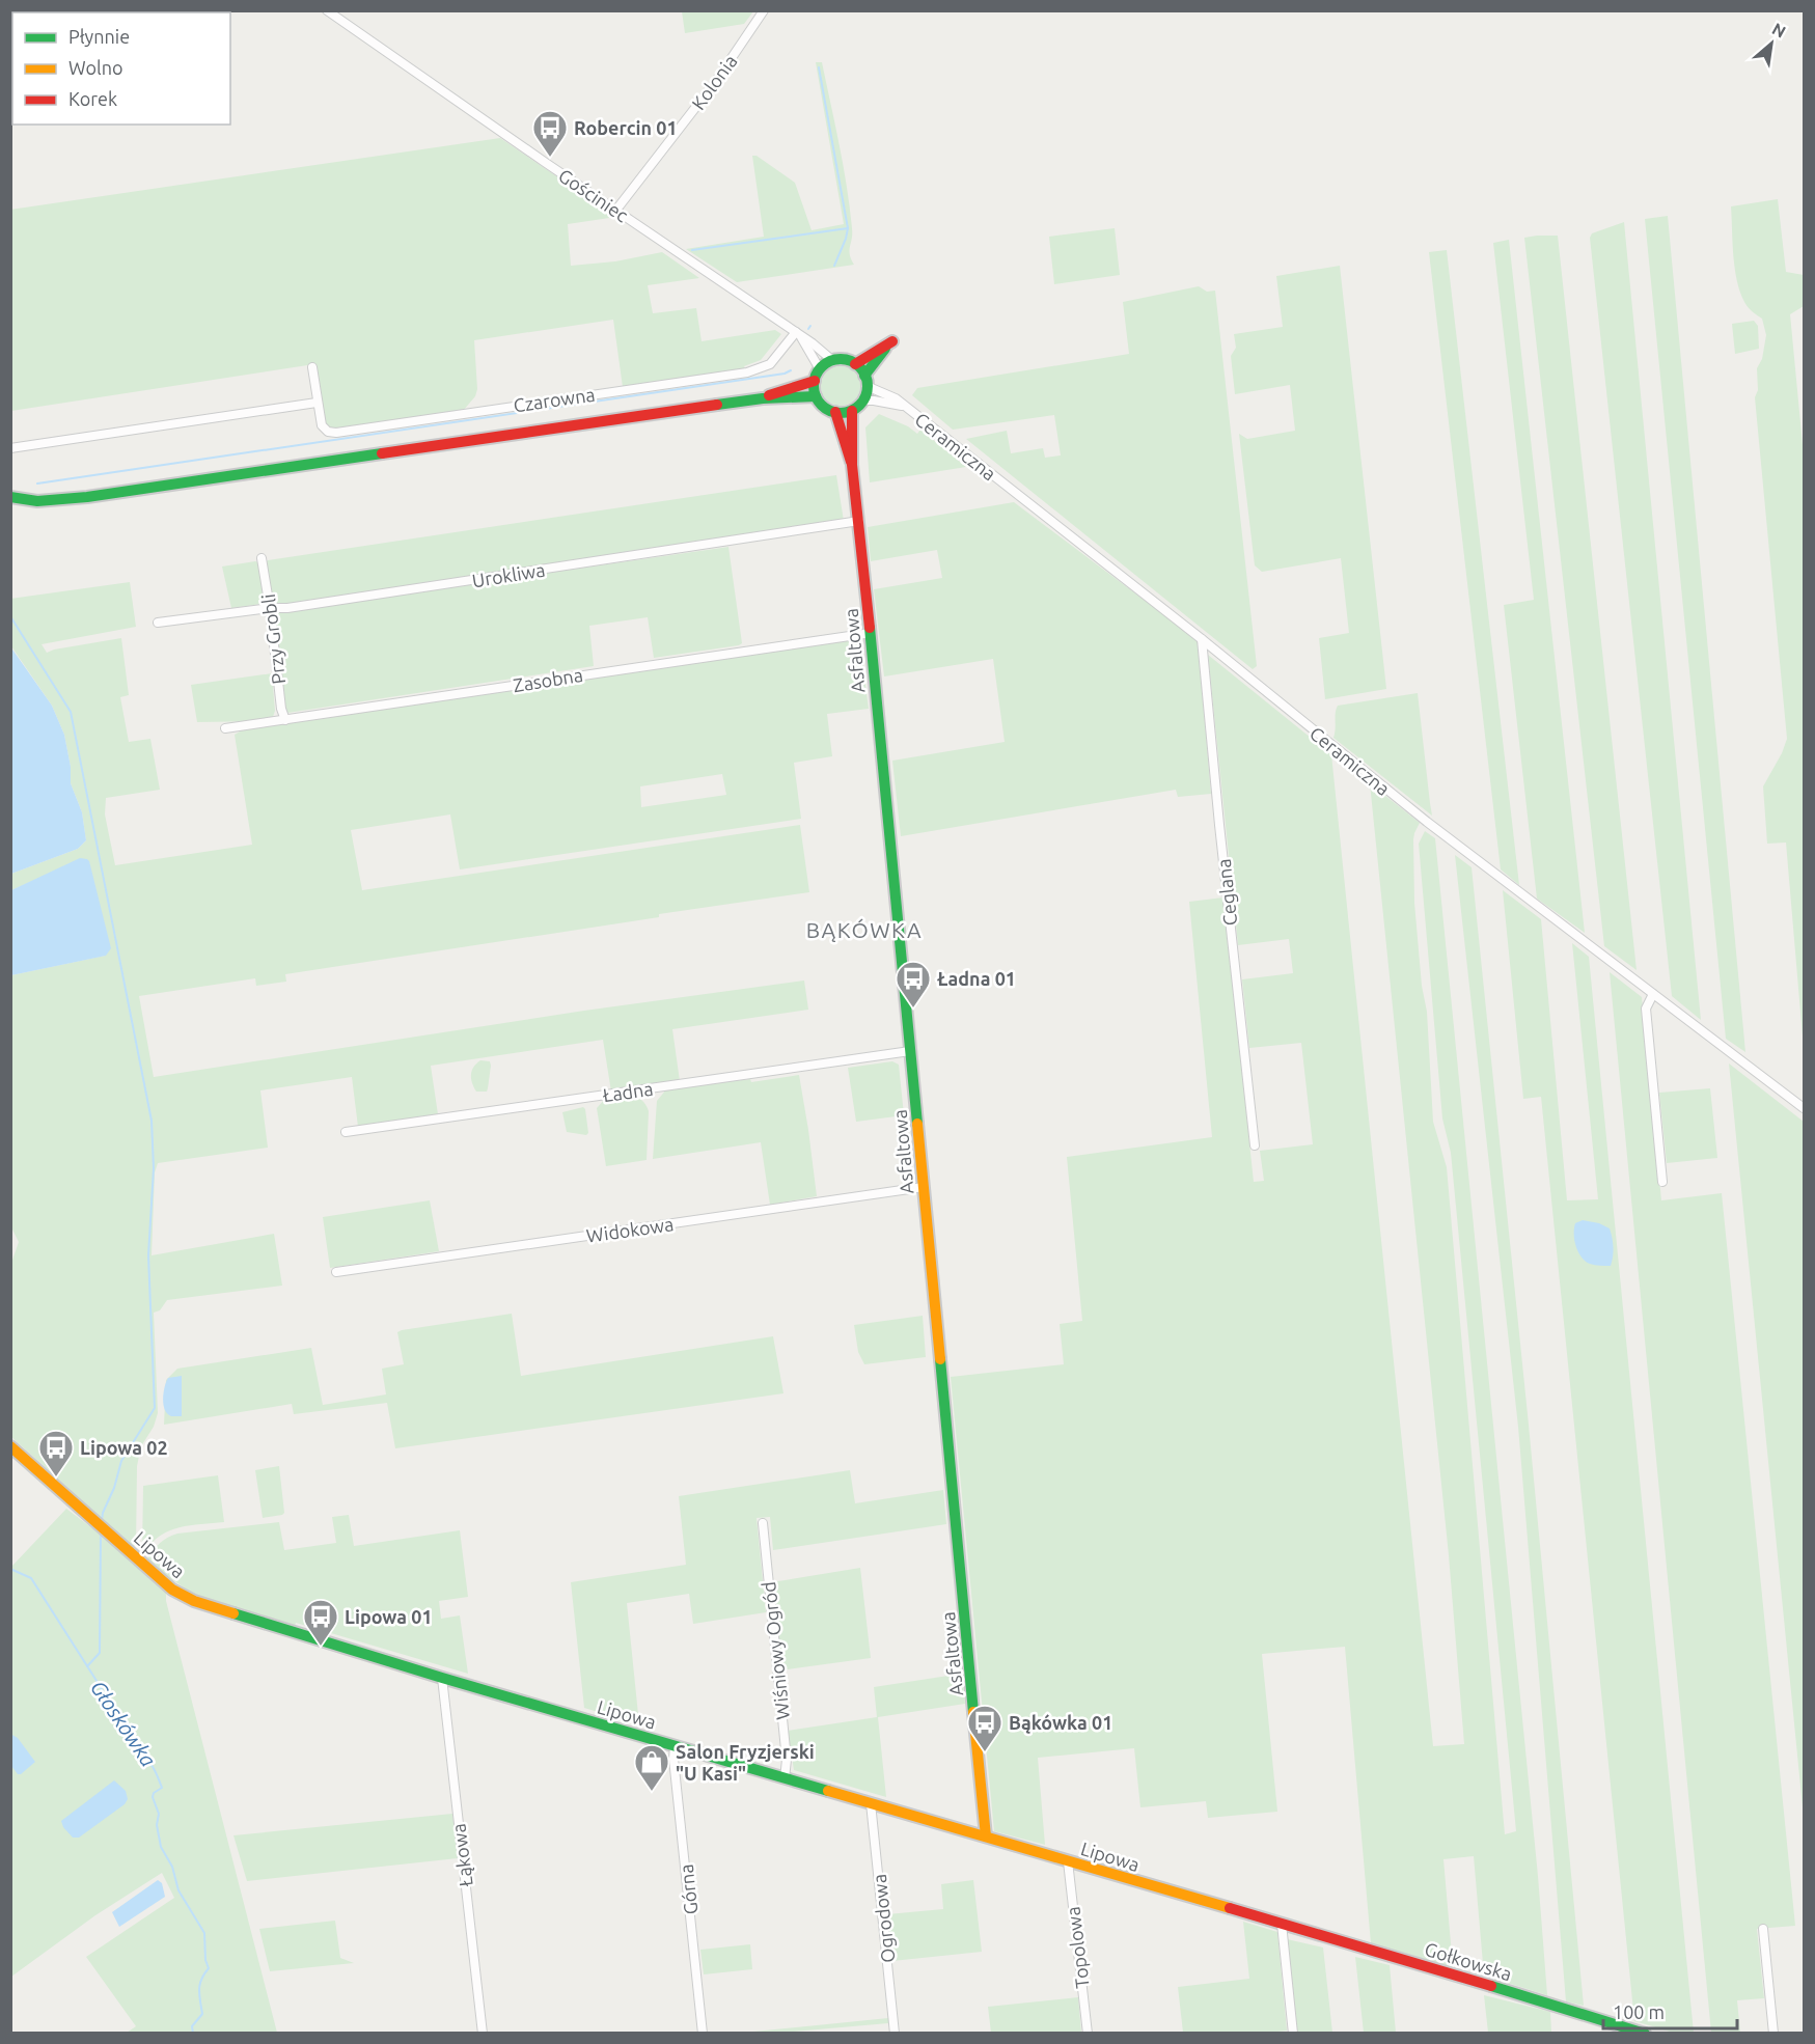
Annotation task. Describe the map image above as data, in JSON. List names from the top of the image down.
{
  "streets": {
    "street": [
      "Kolonia",
      "Gościniec",
      "Czarowna",
      "Ceramiczna",
      "Urokliwa",
      "Przy Grobli",
      "Asfaltowa",
      "Zasobna",
      "Ceglana",
      "Ładna",
      "Widokowa",
      "Lipowa",
      "Wiśniowy Ogród",
      "Łąkowa",
      "Górna",
      "Ogrodowa",
      "Topolowa",
      "Gołkowska"
    ]
  },
  "crossings": [
    ["Kolonia", "Gościniec"],
    ["Gościniec", "Czarowna"],
    ["Gościniec", "Ceramiczna"],
    ["Gościniec", "Asfaltowa"],
    ["Ceramiczna", "Asfaltowa"],
    ["Ceramiczna", "Ceglana"],
    ["Urokliwa", "Przy Grobli"],
    ["Urokliwa", "Asfaltowa"],
    ["Przy Grobli", "Zasobna"],
    ["Asfaltowa", "Zasobna"],
    ["Asfaltowa", "Ładna"],
    ["Asfaltowa", "Widokowa"],
    ["Asfaltowa", "Lipowa"],
    ["Lipowa", "Wiśniowy Ogród"],
    ["Lipowa", "Łąkowa"],
    ["Lipowa", "Górna"],
    ["Lipowa", "Ogrodowa"],
    ["Lipowa", "Topolowa"],
    ["Lipowa", "Gołkowska"]
  ],
  "districts": ["BĄKÓWKA"],
  "water": ["Głoskówka"],
  "places": {
    "bus stop": [
      "Robercin 01",
      "Ładna 01",
      "Lipowa 02",
      "Lipowa 01",
      "Bąkówka 01"
    ],
    "shop": ["Salon Fryzjerski \"U Kasi\""]
  },
  "legend": ["Płynnie", "Wolno", "Korek"],
  "scale_bar": "100 m",
  "north": "top right"
}
